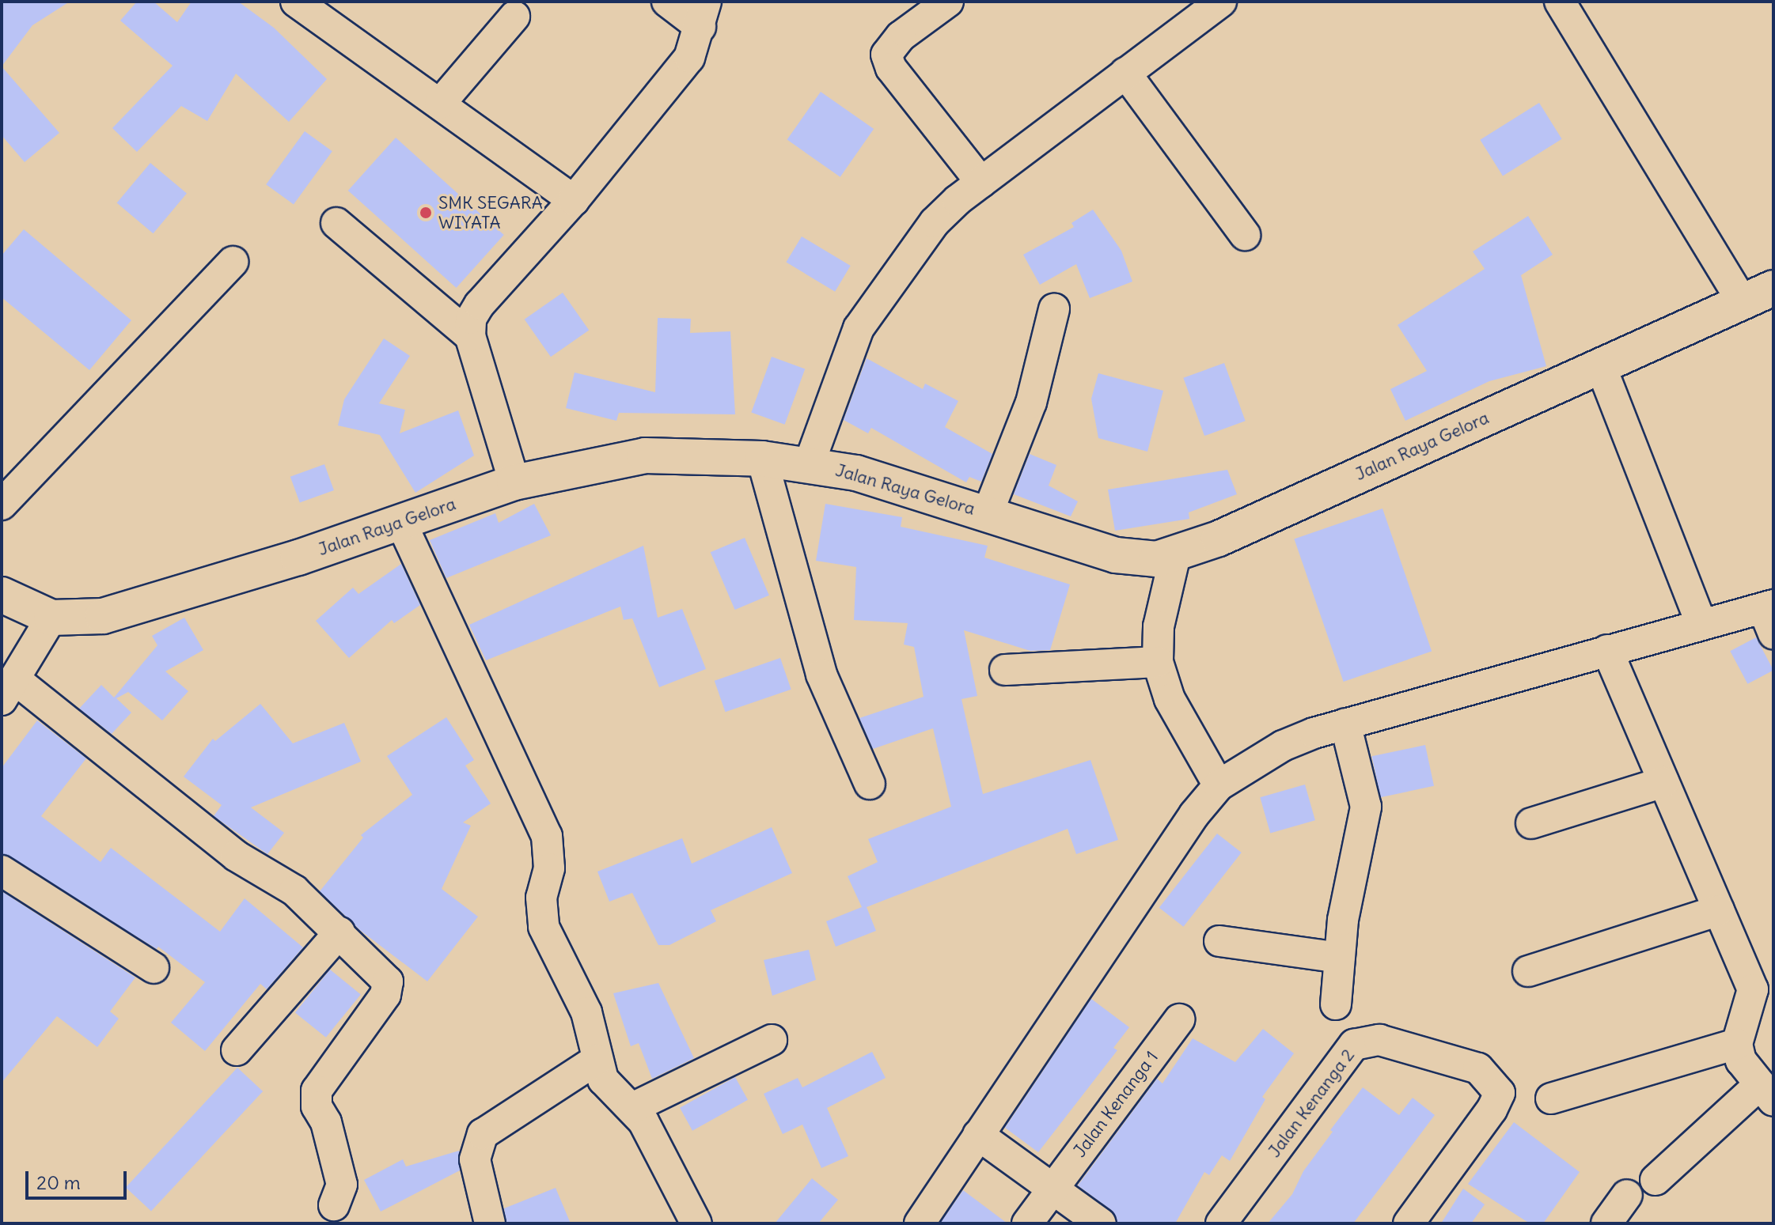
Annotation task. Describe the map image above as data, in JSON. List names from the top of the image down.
{
  "streets": {
    "street": ["Jalan Raya Gelora", "Jalan Kenanga 2", "Jalan Kenanga 1"]
  },
  "places": ["SMK SEGARA WIYATA"],
  "scale_bar": "20 m"
}
